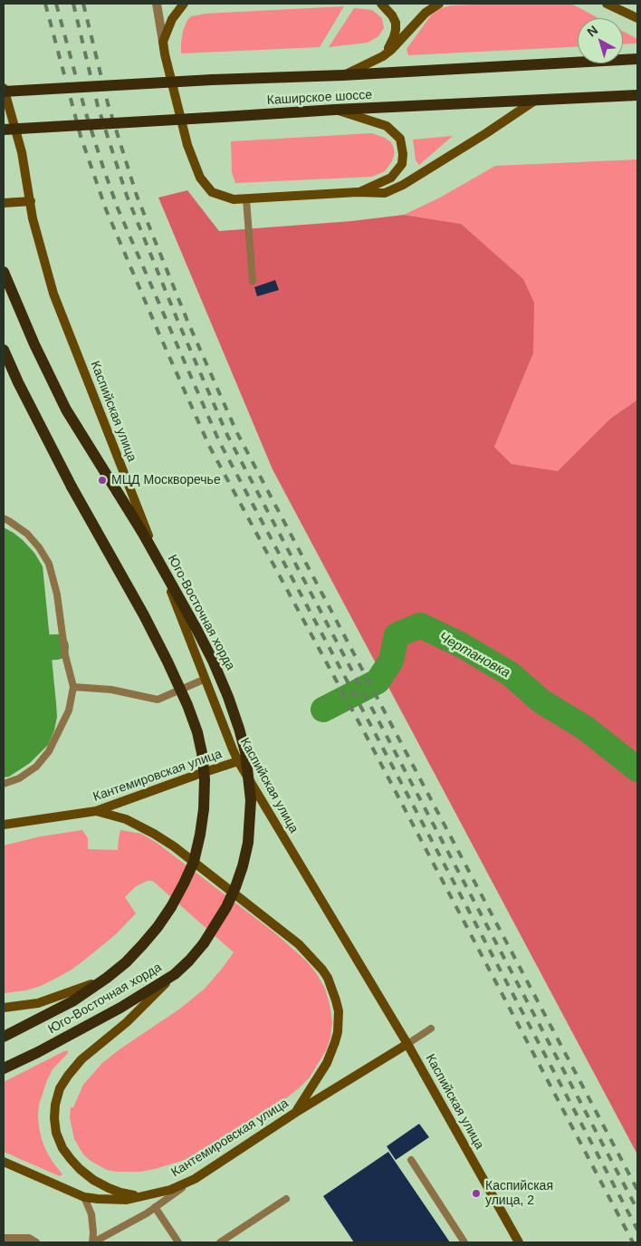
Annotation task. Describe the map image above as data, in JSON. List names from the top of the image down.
{
  "streets": {
    "main road": [
      "Каширское шоссе",
      "Каспийская улица",
      "Юго-Восточная хорда",
      "Кантемировская улица"
    ]
  },
  "crossings": [
    ["Каспийская улица", "Кантемировская улица"]
  ],
  "water": ["Чертановка"],
  "places": ["МЦД Москворечье", "Каспийская улица, 2"],
  "north": "top left"
}
